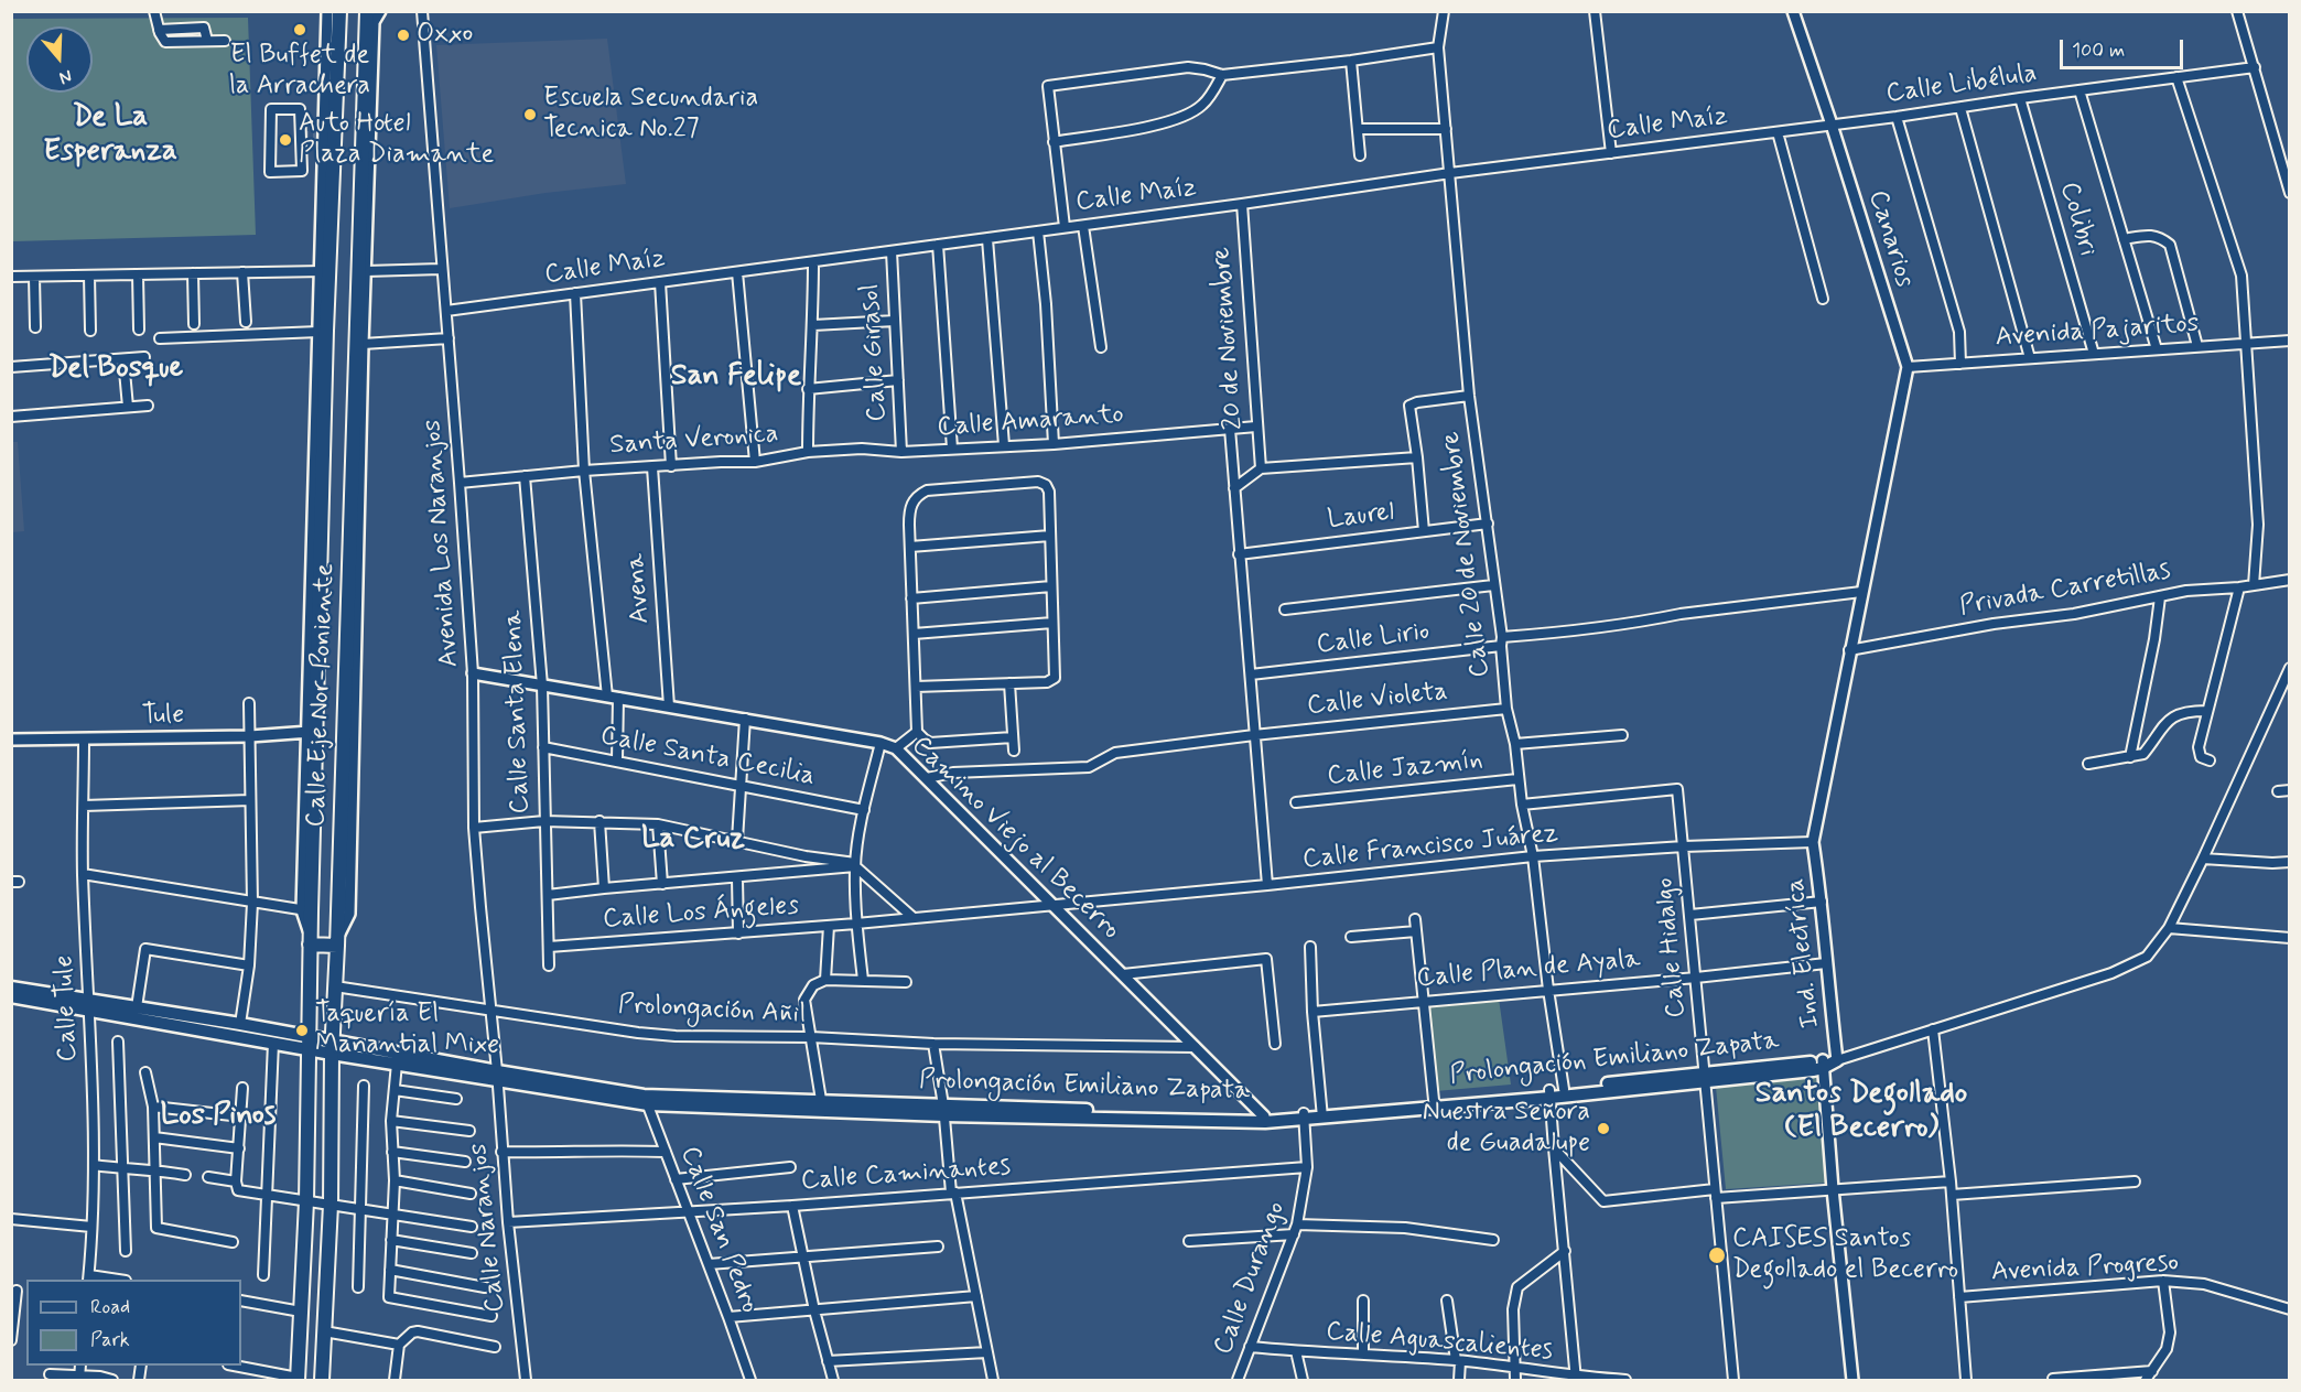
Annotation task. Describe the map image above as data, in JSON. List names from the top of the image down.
{
  "streets": {
    "main road": ["Calle Eje Nor-Poniente", "Prolongación Emiliano Zapata"],
    "street": [
      "Calle Libélula",
      "Calle Maíz",
      "Colibri",
      "Canarios",
      "Avenida Pajaritos",
      "20 de Noviembre",
      "Calle Girasol",
      "Calle Amaranto",
      "Santa Veronica",
      "Laurel",
      "Avenida Los Naranjos",
      "Calle 20 de Noviembre",
      "Avena",
      "Privada Carretillas",
      "Calle Lirio",
      "Calle Violeta",
      "Calle Santa Elena",
      "Tule",
      "Calle Santa Cecilia",
      "Calle Jazmín",
      "Camino Viejo al Becerro",
      "Calle Francisco Juárez",
      "Calle Los Ángeles",
      "Calle Hidalgo",
      "Ind. Electríca",
      "Calle Plan de Ayala",
      "Calle Tule",
      "Prolongación Añil",
      "Calle Caminantes",
      "Calle Naranjos",
      "Calle San Pedro",
      "Avenida Progreso",
      "Calle Durango",
      "Calle Aguascalientes"
    ]
  },
  "crossings": [
    ["Calle Libélula", "Calle Maíz"],
    ["Calle Libélula", "Colibri"],
    ["Calle Libélula", "Canarios"],
    ["Calle Maíz", "Canarios"],
    ["Calle Maíz", "20 de Noviembre"],
    ["Calle Maíz", "Calle Girasol"],
    ["Calle Maíz", "Santa Veronica"],
    ["Calle Maíz", "Avenida Los Naranjos"],
    ["Calle Maíz", "Calle 20 de Noviembre"],
    ["Colibri", "Avenida Pajaritos"],
    ["Canarios", "Avenida Pajaritos"],
    ["Canarios", "Ind. Electríca"],
    ["Avenida Pajaritos", "Ind. Electríca"],
    ["20 de Noviembre", "Calle Amaranto"],
    ["Calle Girasol", "Calle Amaranto"],
    ["Calle Amaranto", "Santa Veronica"],
    ["Santa Veronica", "Avenida Los Naranjos"],
    ["Santa Veronica", "Avena"],
    ["Santa Veronica", "Calle Santa Elena"],
    ["Laurel", "Calle 20 de Noviembre"],
    ["Avenida Los Naranjos", "Camino Viejo al Becerro"],
    ["Avenida Los Naranjos", "Prolongación Añil"],
    ["Avenida Los Naranjos", "Prolongación Emiliano Zapata"],
    ["Avenida Los Naranjos", "Calle Naranjos"],
    ["Calle 20 de Noviembre", "Calle Lirio"],
    ["Calle 20 de Noviembre", "Calle Violeta"],
    ["Calle 20 de Noviembre", "Calle Jazmín"],
    ["Calle 20 de Noviembre", "Calle Francisco Juárez"],
    ["Calle 20 de Noviembre", "Calle Hidalgo"],
    ["Calle 20 de Noviembre", "Calle Plan de Ayala"],
    ["Calle 20 de Noviembre", "Prolongación Emiliano Zapata"],
    ["Avena", "Camino Viejo al Becerro"],
    ["Privada Carretillas", "Ind. Electríca"],
    ["Calle Lirio", "Ind. Electríca"],
    ["Calle Eje Nor-Poniente", "Tule"],
    ["Calle Eje Nor-Poniente", "Prolongación Añil"],
    ["Calle Eje Nor-Poniente", "Prolongación Emiliano Zapata"],
    ["Calle Violeta", "Camino Viejo al Becerro"],
    ["Calle Santa Elena", "Calle Santa Cecilia"],
    ["Calle Santa Elena", "Camino Viejo al Becerro"],
    ["Calle Santa Elena", "Calle Los Ángeles"],
    ["Tule", "Calle Tule"],
    ["Camino Viejo al Becerro", "Calle Francisco Juárez"],
    ["Camino Viejo al Becerro", "Prolongación Añil"],
    ["Camino Viejo al Becerro", "Prolongación Emiliano Zapata"],
    ["Calle Francisco Juárez", "Calle Los Ángeles"],
    ["Calle Francisco Juárez", "Calle Hidalgo"],
    ["Calle Francisco Juárez", "Ind. Electríca"],
    ["Calle Hidalgo", "Calle Plan de Ayala"],
    ["Calle Hidalgo", "Prolongación Emiliano Zapata"],
    ["Ind. Electríca", "Calle Plan de Ayala"],
    ["Ind. Electríca", "Prolongación Emiliano Zapata"],
    ["Prolongación Emiliano Zapata", "Calle Naranjos"],
    ["Prolongación Emiliano Zapata", "Calle San Pedro"],
    ["Prolongación Emiliano Zapata", "Calle Durango"],
    ["Calle Caminantes", "Calle Naranjos"],
    ["Calle Caminantes", "Calle San Pedro"],
    ["Calle Caminantes", "Calle Durango"],
    ["Calle Durango", "Calle Aguascalientes"]
  ],
  "districts": [
    "De La Esperanza",
    "Del Bosque",
    "San Felipe",
    "La Cruz",
    "Santos Degollado (El Becerro)",
    "Los Pinos"
  ],
  "places": [
    "El Buffet de la Arrachera",
    "Oxxo",
    "Escuela Secundaria Tecnica No.27",
    "Auto Hotel Plaza Diamante",
    "Taquería El Manantial Mixe",
    "Nuestra Señora de Guadalupe",
    "CAISES Santos Degollado el Becerro"
  ],
  "legend": ["Road", "Park"],
  "scale_bar": "100 m",
  "north": "bottom"
}
